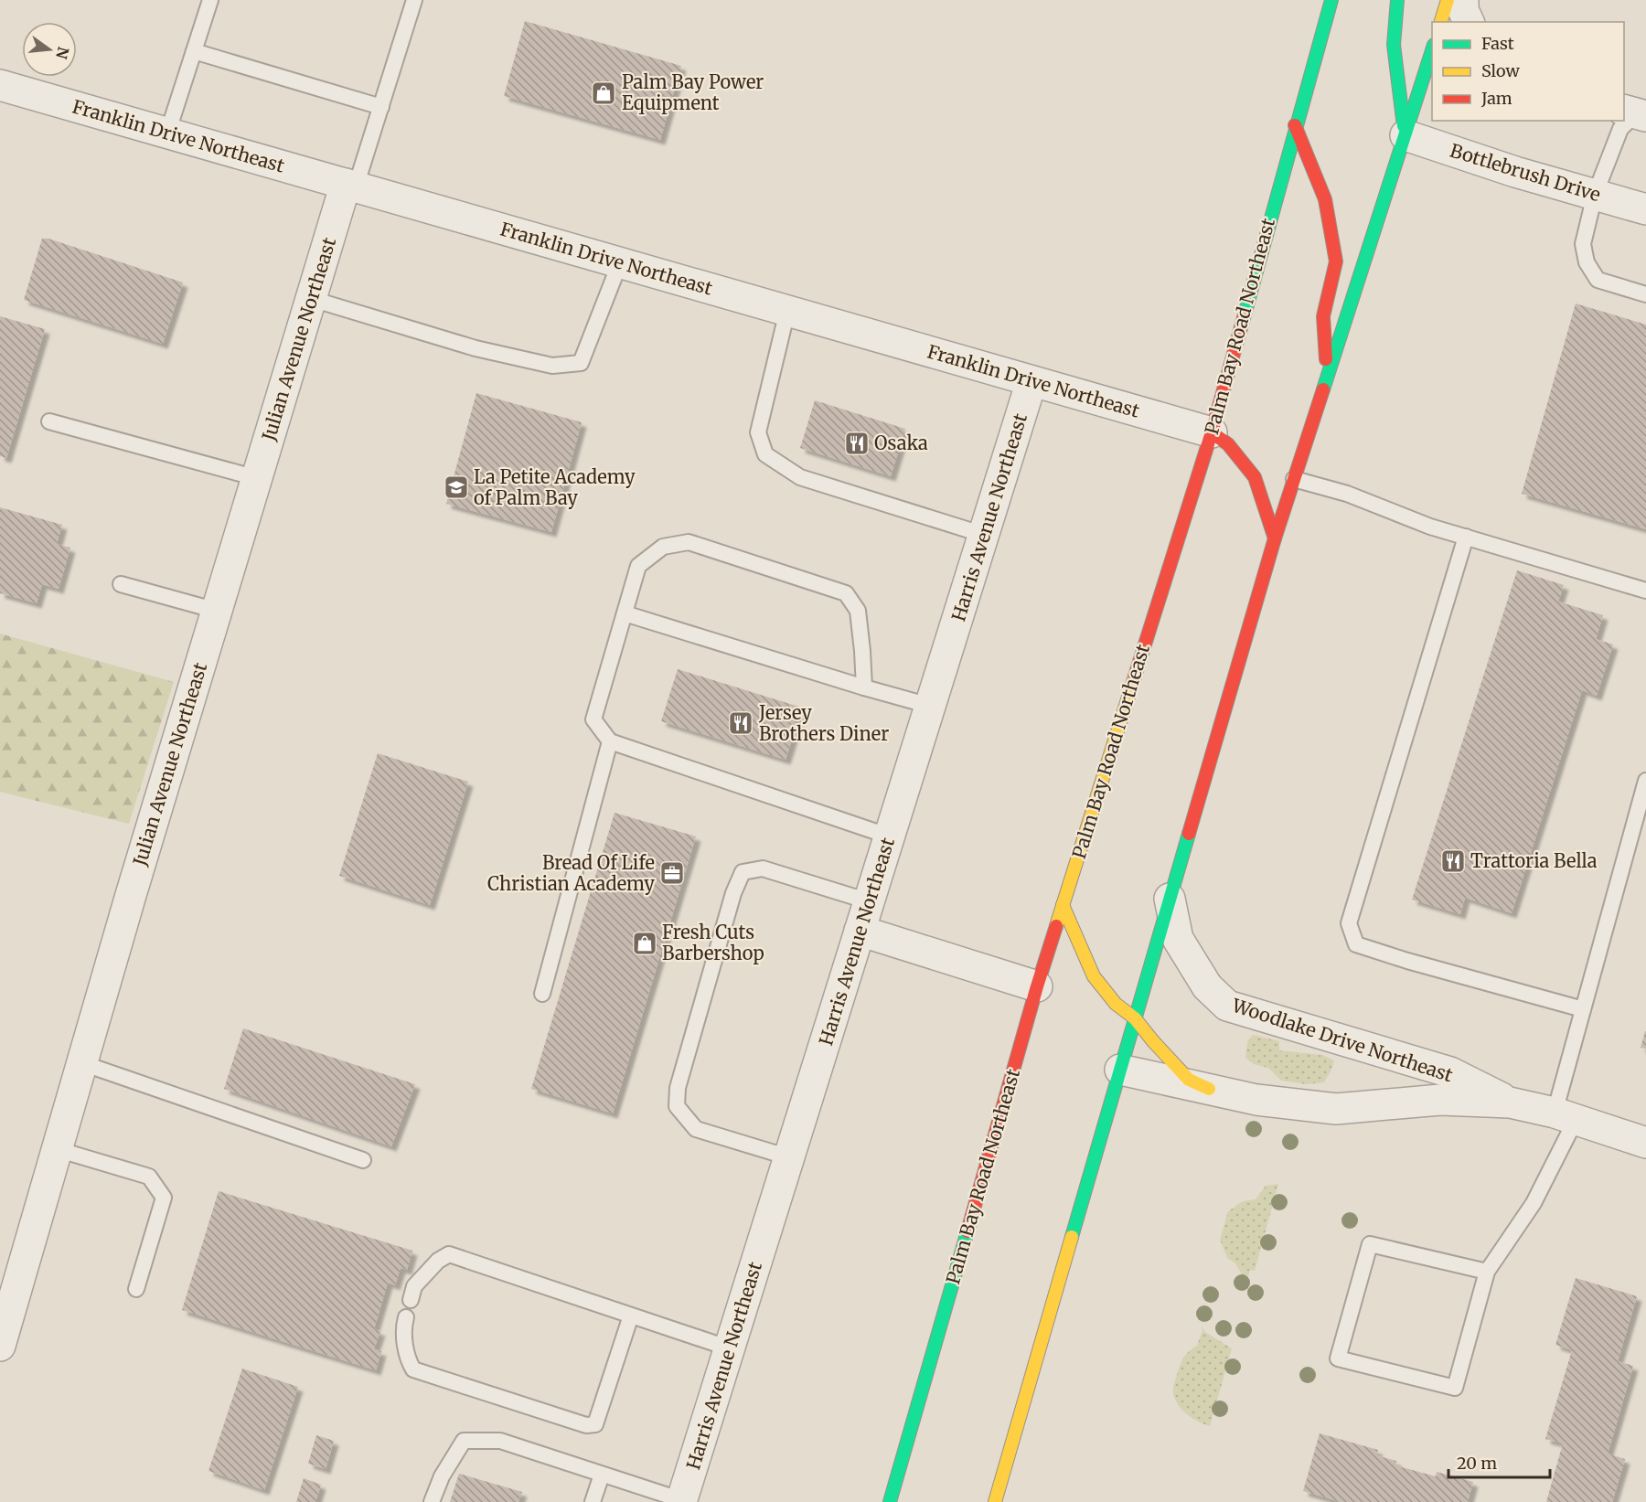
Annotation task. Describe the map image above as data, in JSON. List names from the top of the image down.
{
  "streets": {
    "main road": ["Palm Bay Road Northeast"],
    "street": [
      "Franklin Drive Northeast",
      "Bottlebrush Drive",
      "Julian Avenue Northeast",
      "Harris Avenue Northeast",
      "Woodlake Drive Northeast"
    ]
  },
  "crossings": [
    ["Franklin Drive Northeast", "Palm Bay Road Northeast"],
    ["Franklin Drive Northeast", "Julian Avenue Northeast"],
    ["Franklin Drive Northeast", "Harris Avenue Northeast"]
  ],
  "places": {
    "shop": ["Palm Bay Power Equipment", "Fresh Cuts Barbershop"],
    "restaurant": ["Osaka", "Jersey Brothers Diner", "Trattoria Bella"],
    "school or university": ["La Petite Academy of Palm Bay"],
    "office": ["Bread Of Life Christian Academy"]
  },
  "legend": ["Fast", "Slow", "Jam"],
  "scale_bar": "20 m",
  "north": "right"
}
